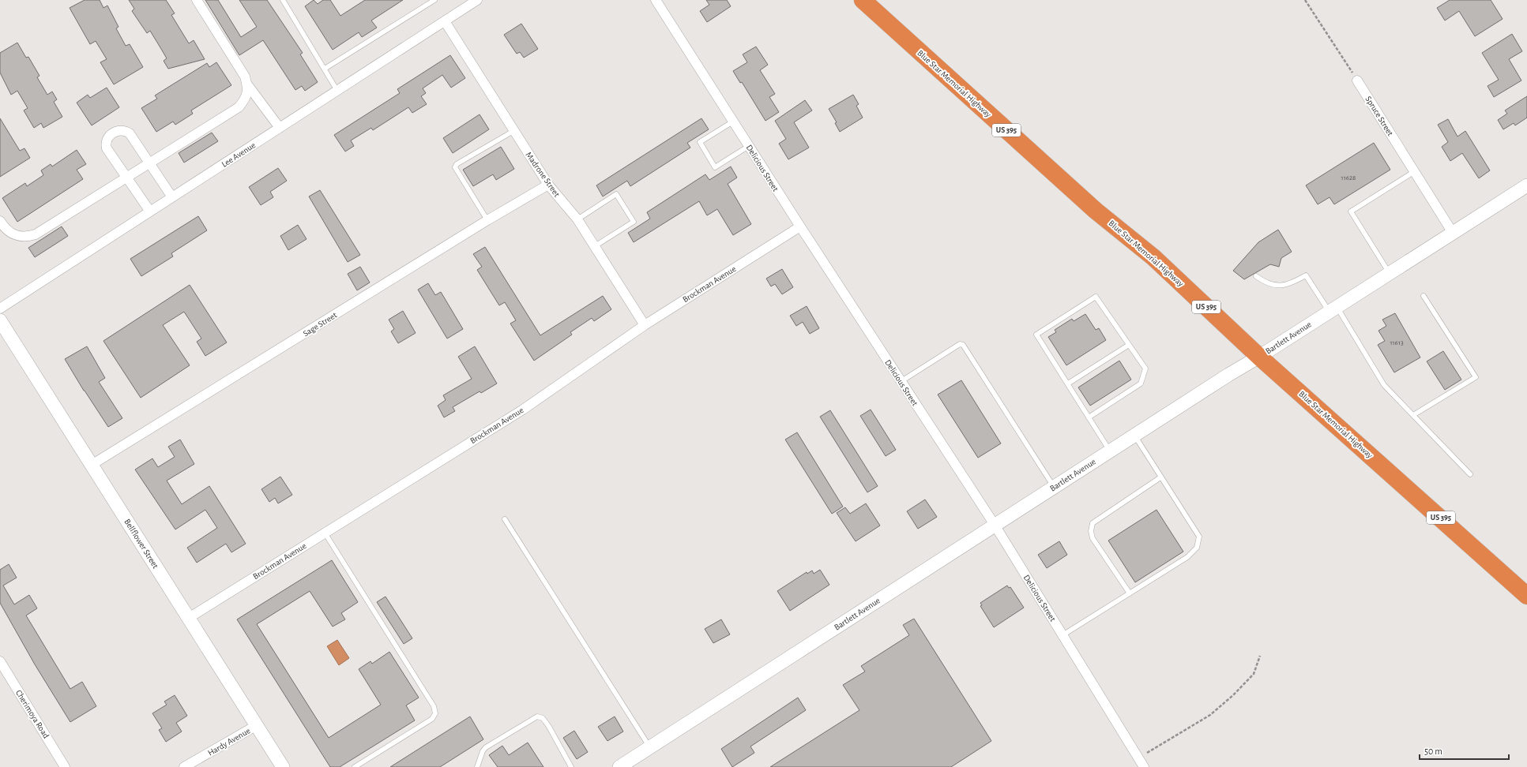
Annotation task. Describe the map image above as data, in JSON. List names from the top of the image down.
{
  "streets": {
    "highway": ["Blue Star Memorial Highway", "US 395"],
    "street": [
      "Spruce Street",
      "Lee Avenue",
      "Delicious Street",
      "Madrone Street",
      "Brockman Avenue",
      "Sage Street",
      "Bartlett Avenue",
      "Bellflower Street",
      "Cherimoya Road",
      "Hardy Avenue"
    ]
  },
  "crossings": [
    ["Blue Star Memorial Highway", "Bartlett Avenue"],
    ["Spruce Street", "Bartlett Avenue"],
    ["Lee Avenue", "Madrone Street"],
    ["Delicious Street", "Brockman Avenue"],
    ["Delicious Street", "Bartlett Avenue"],
    ["Madrone Street", "Brockman Avenue"],
    ["Madrone Street", "Sage Street"],
    ["Brockman Avenue", "Bellflower Street"],
    ["Sage Street", "Bellflower Street"],
    ["Bellflower Street", "Hardy Avenue"]
  ],
  "house_numbers": ["11628", "11613"],
  "scale_bar": "50 m"
}
